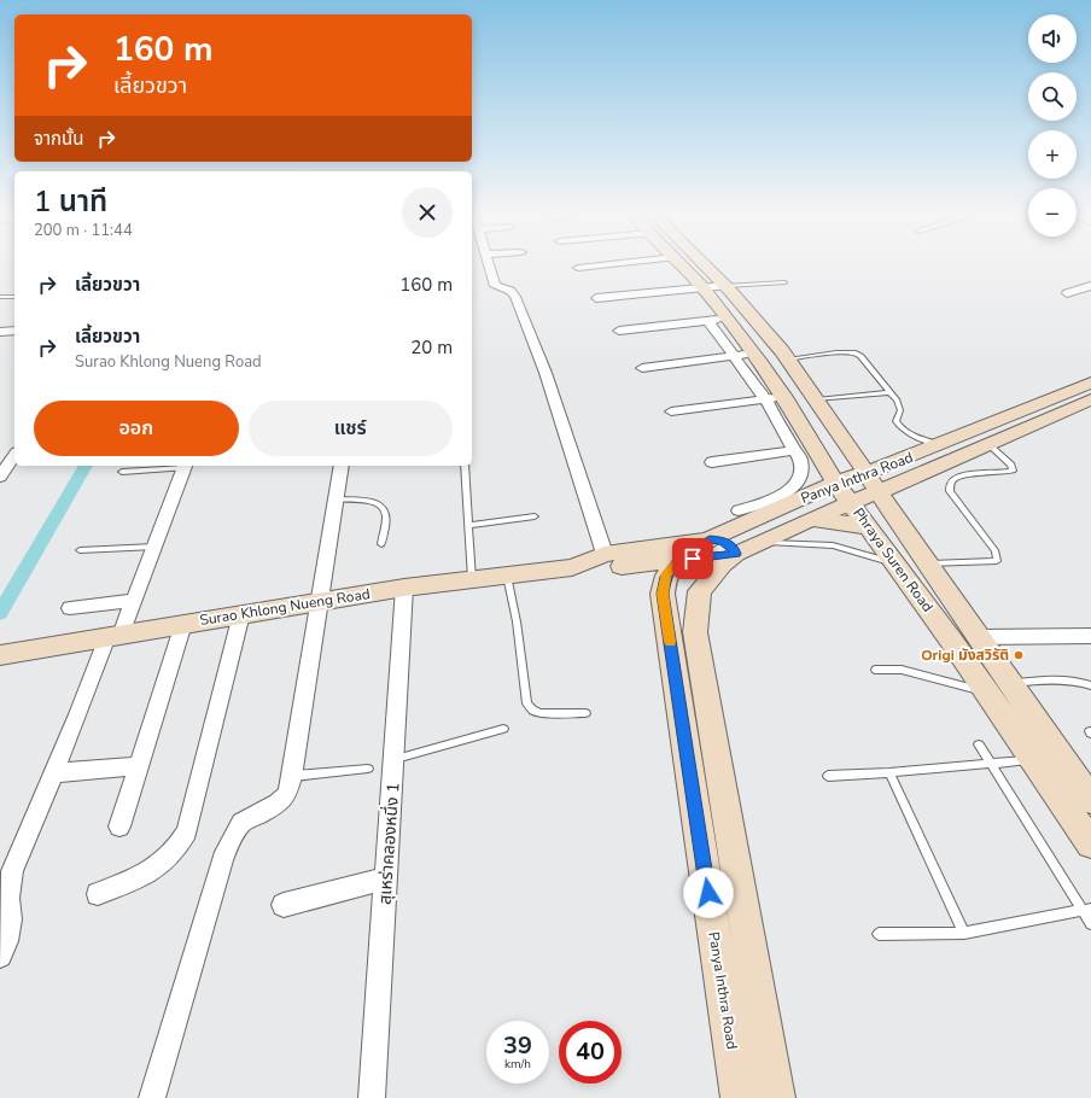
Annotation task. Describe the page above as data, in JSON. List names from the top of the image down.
{
  "streets": {
    "street": [
      "Panya Inthra Road",
      "Phraya Suren Road",
      "Surao Khlong Nueng Road",
      "สุเหร่าคลองหนึ่ง 1"
    ]
  },
  "crossings": [
    ["Panya Inthra Road", "Phraya Suren Road"],
    ["Panya Inthra Road", "Surao Khlong Nueng Road"],
    ["Surao Khlong Nueng Road", "สุเหร่าคลองหนึ่ง 1"]
  ],
  "places": ["Origi มังสวิรัติ"],
  "page": {
    "map_buttons": ["+", "−"],
    "turn": ["160 m", "เลี้ยวขวา"],
    "then": "จากนั้น",
    "heading": ["1 นาที", "200 m · 11:44"],
    "list": [
      {
        "name": "เลี้ยวขวา",
        "value": "160 m"
      },
      {
        "name": "เลี้ยวขวา",
        "note": "Surao Khlong Nueng Road",
        "value": "20 m"
      }
    ],
    "buttons": ["ออก", "แชร์"],
    "speed": "39 km/h",
    "limit": "40"
  }
}
